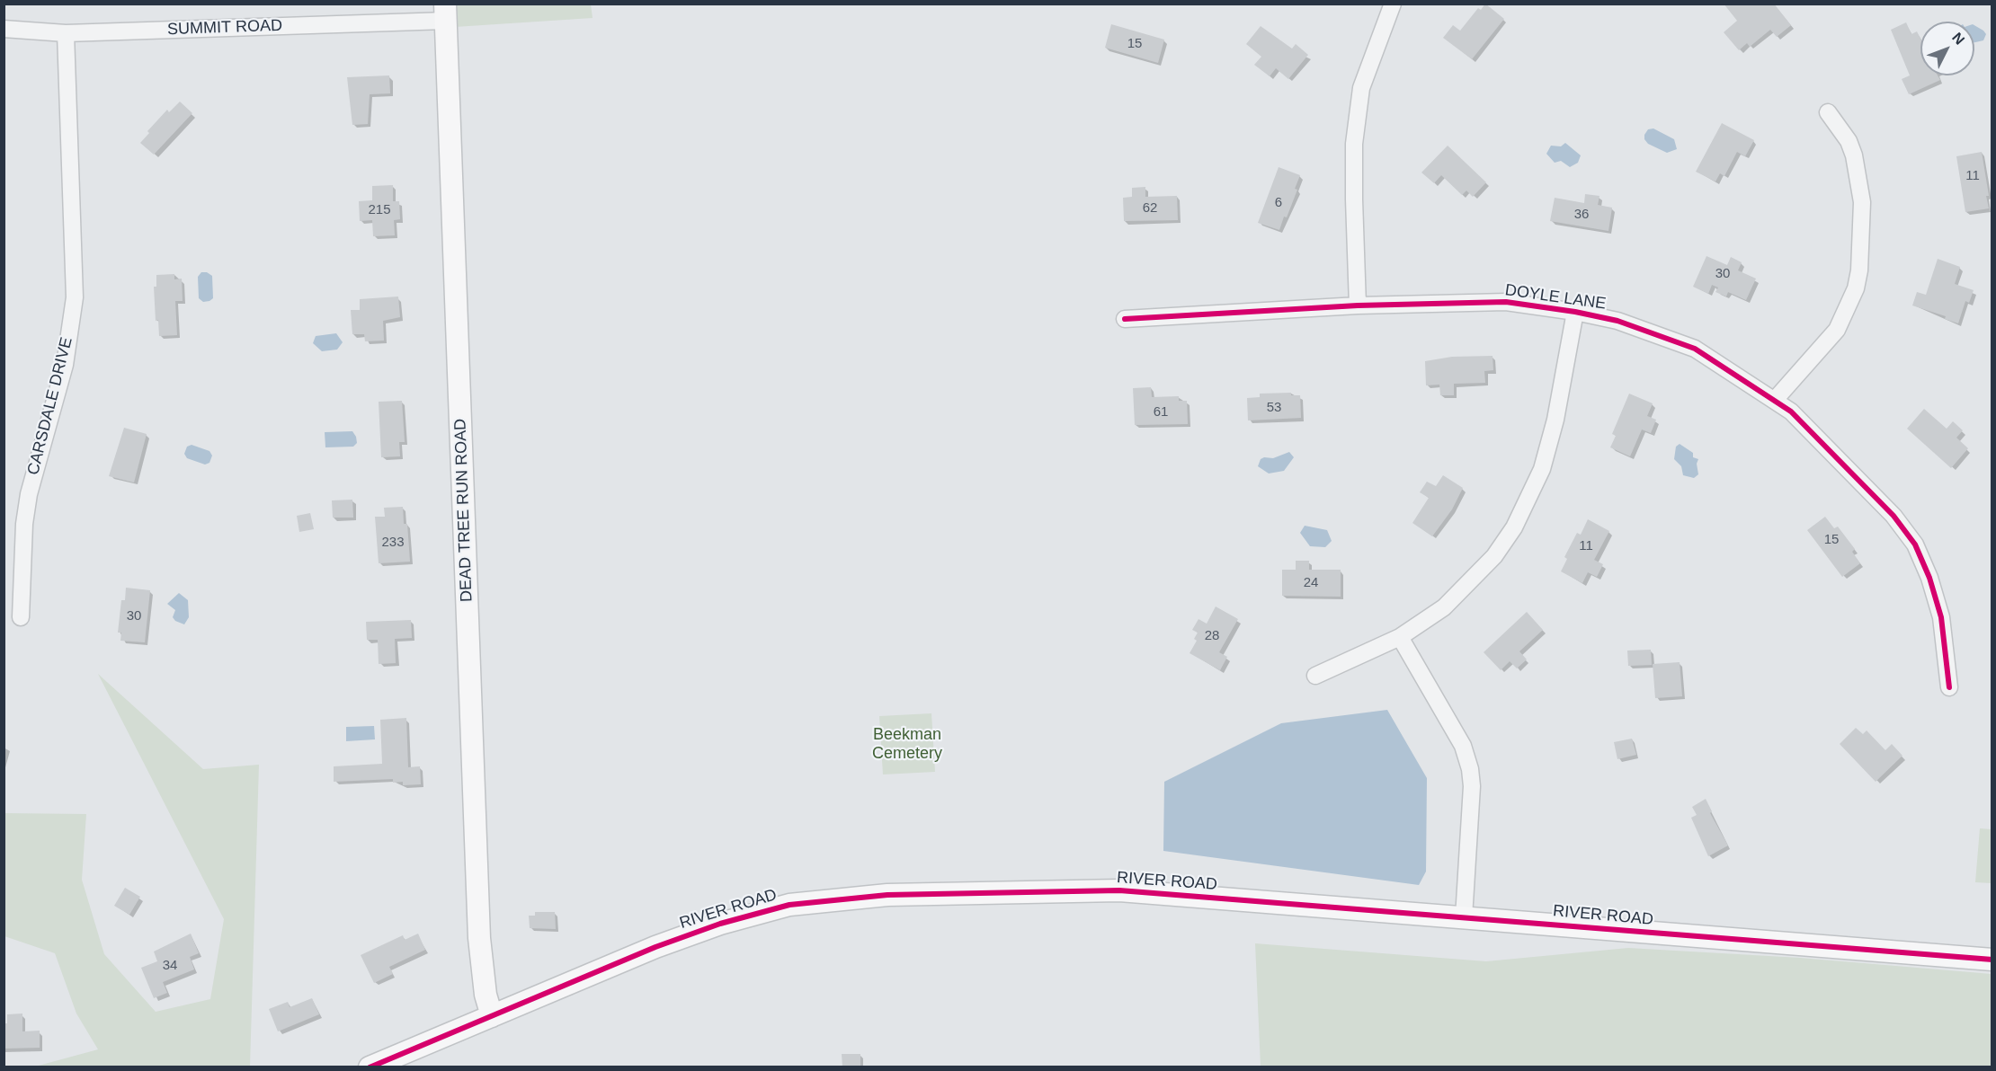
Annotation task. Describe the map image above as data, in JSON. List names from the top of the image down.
{
  "streets": {
    "main road": ["DEAD TREE RUN ROAD", "RIVER ROAD"],
    "street": ["SUMMIT ROAD", "DOYLE LANE", "CARSDALE DRIVE"]
  },
  "crossings": [
    ["SUMMIT ROAD", "CARSDALE DRIVE"],
    ["SUMMIT ROAD", "DEAD TREE RUN ROAD"],
    ["DEAD TREE RUN ROAD", "RIVER ROAD"]
  ],
  "parks": ["Beekman Cemetery"],
  "house_numbers": [
    "15",
    "11",
    "6",
    "62",
    "215",
    "36",
    "30",
    "53",
    "61",
    "15",
    "233",
    "11",
    "24",
    "30",
    "28",
    "34"
  ],
  "north": "top right"
}
